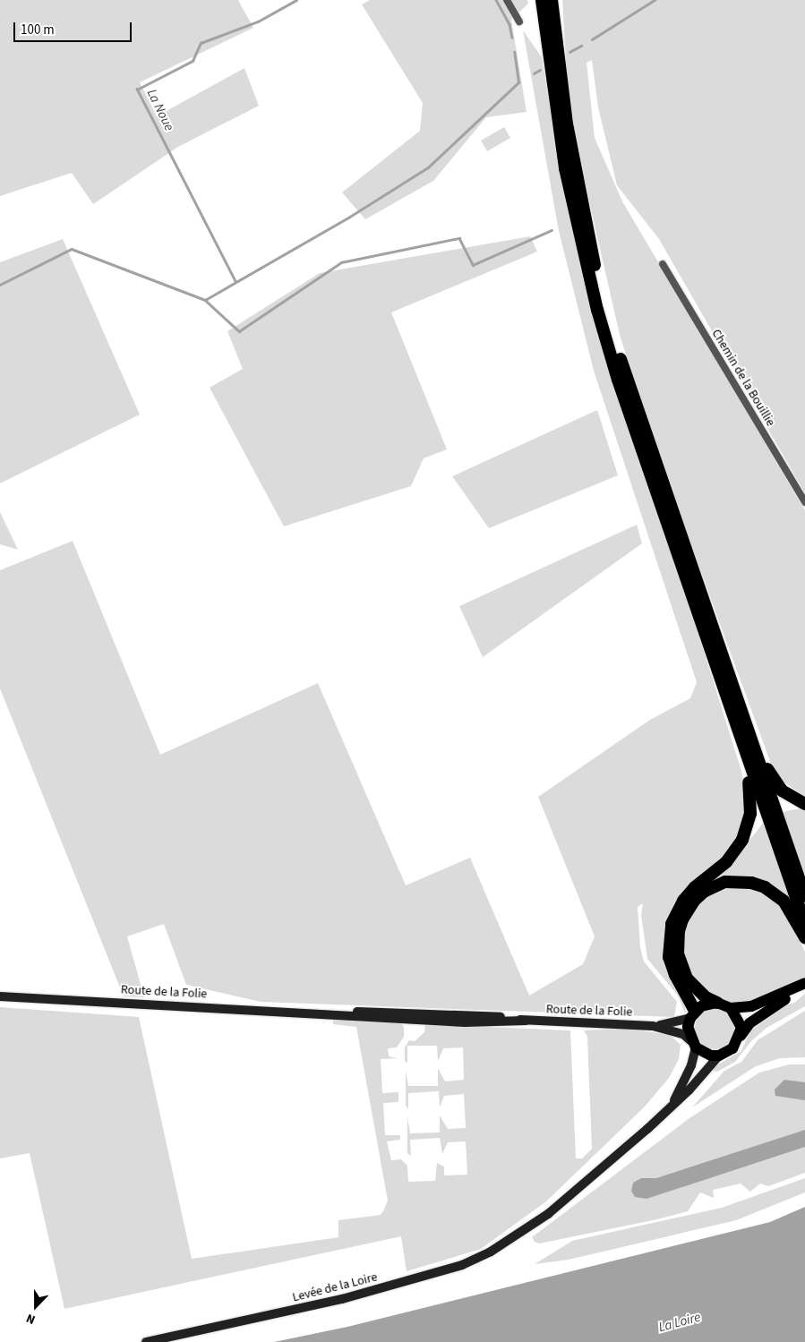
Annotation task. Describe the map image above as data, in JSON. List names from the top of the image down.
{
  "streets": {
    "street": ["Chemin de la Bouillie", "Route de la Folie", "Levée de la Loire"]
  },
  "water": ["La Noue", "La Loire"],
  "scale_bar": "100 m",
  "north": "bottom"
}
